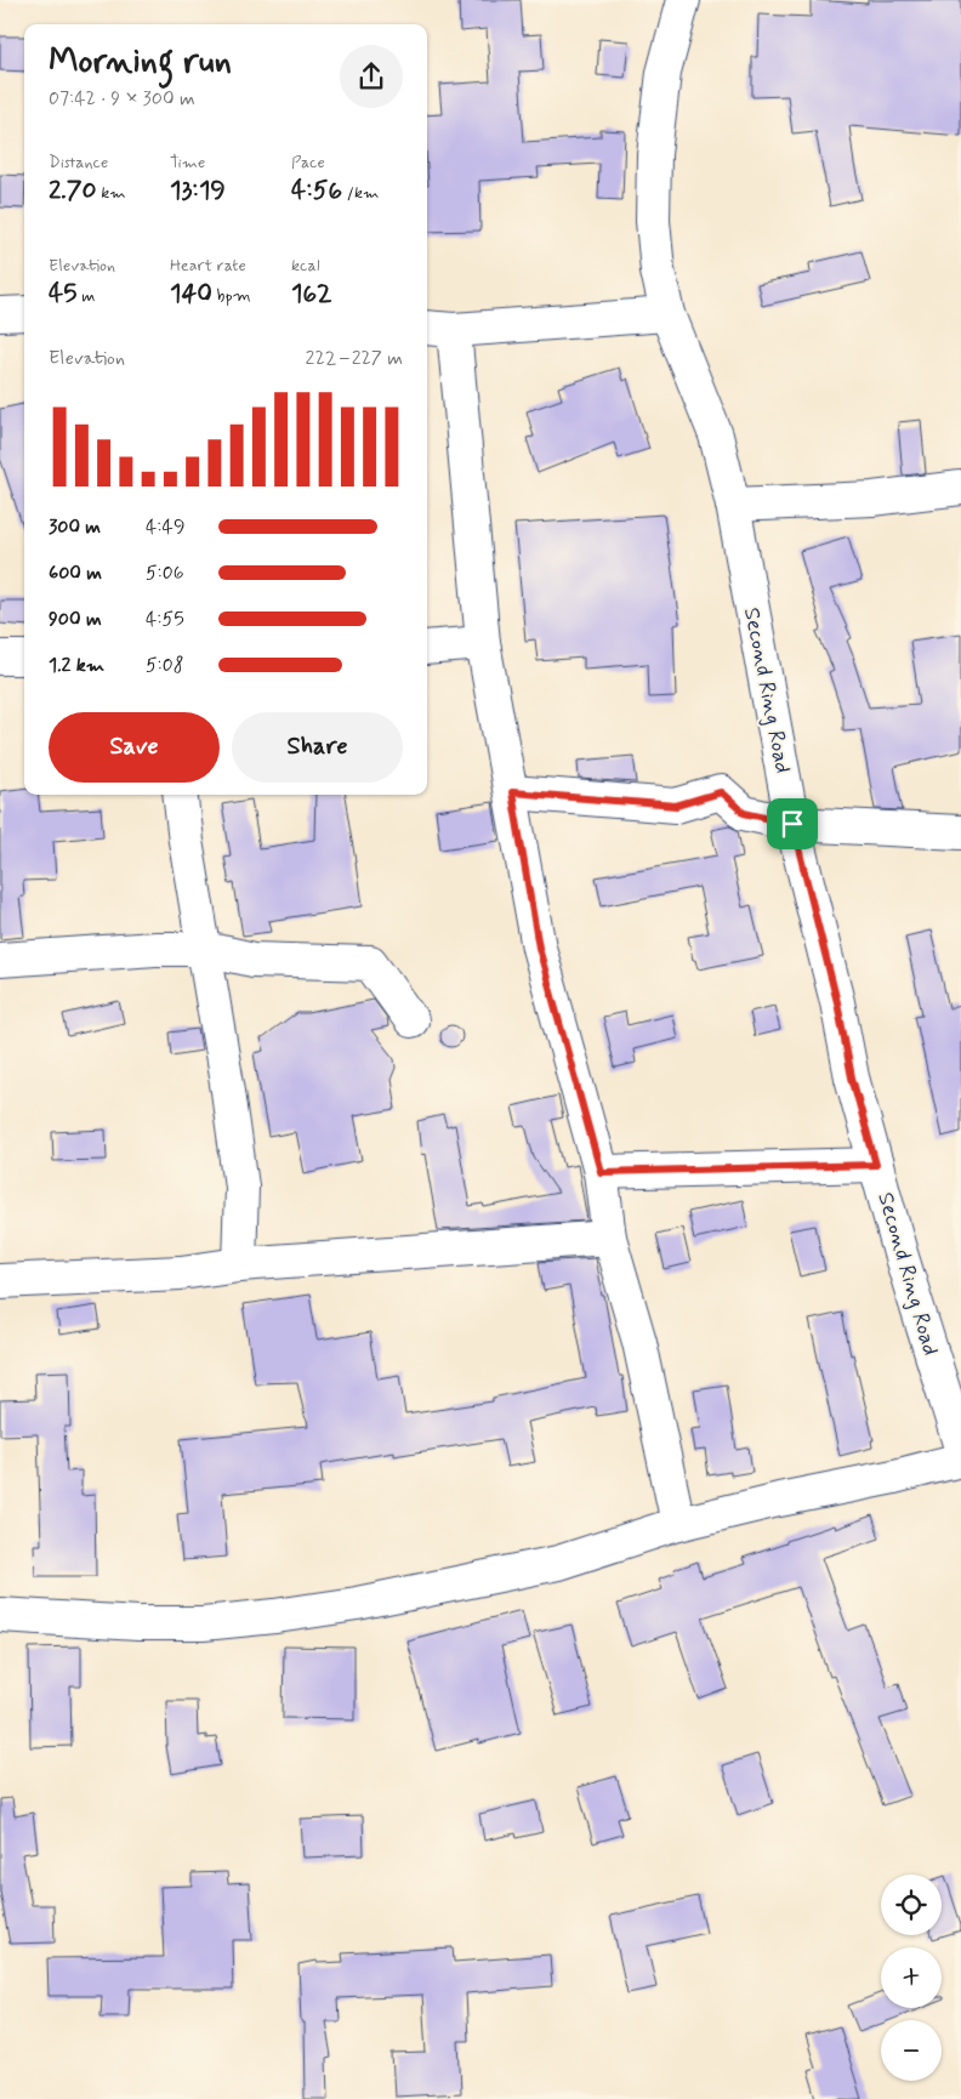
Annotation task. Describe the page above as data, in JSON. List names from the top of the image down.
{
  "streets": {
    "street": ["Second Ring Road"]
  },
  "page": {
    "heading": ["Morning run", "07:42 · 9 × 300 m"],
    "stats": [
      ["Distance", "2.70 km"],
      ["Time", "13:19"],
      ["Pace", "4:56 /km"],
      ["Elevation", "45 m"],
      ["Heart rate", "140 bpm"],
      ["kcal", "162"]
    ],
    "chart": ["Elevation", "222–227 m"],
    "list": [
      {
        "name": "300 m",
        "note": "4:49"
      },
      {
        "name": "600 m",
        "note": "5:06"
      },
      {
        "name": "900 m",
        "note": "4:55"
      },
      {
        "name": "1.2 km",
        "note": "5:08"
      }
    ],
    "buttons": ["Save", "Share"],
    "map_buttons": ["+", "−"]
  }
}
